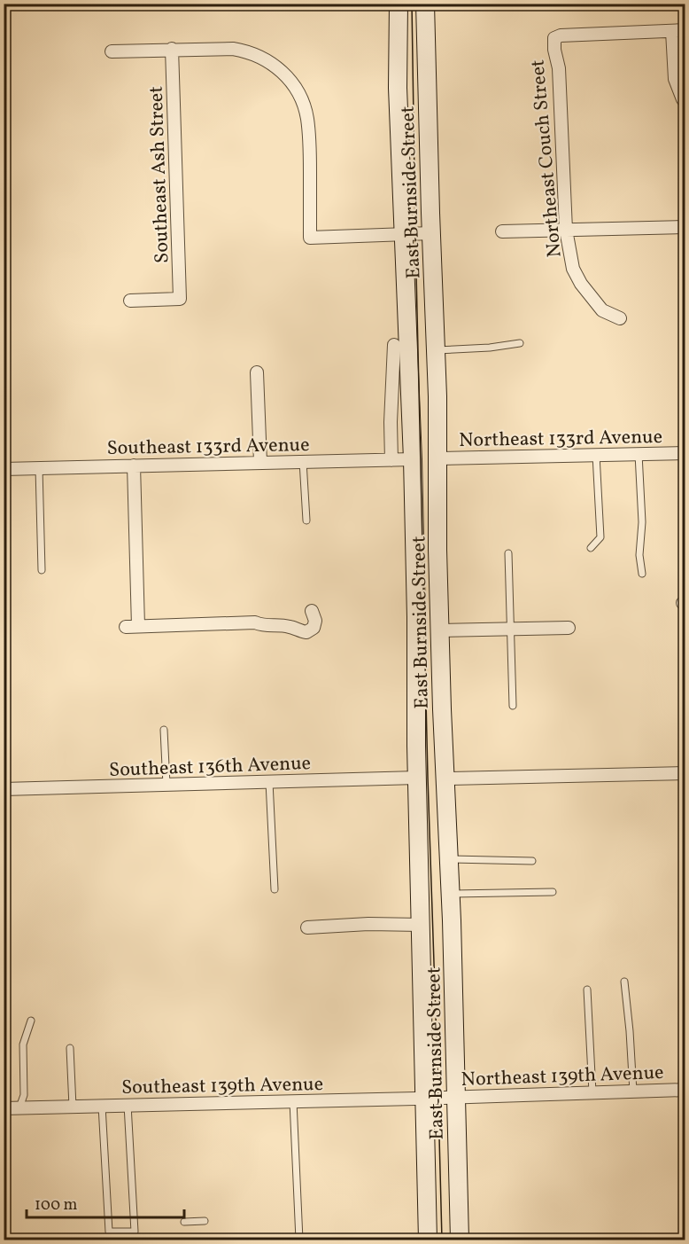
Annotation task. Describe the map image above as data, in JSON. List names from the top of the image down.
{
  "streets": {
    "street": [
      "Northeast Couch Street",
      "Southeast Ash Street",
      "East Burnside Street",
      "Northeast 133rd Avenue",
      "Southeast 133rd Avenue",
      "Southeast 136th Avenue",
      "Northeast 139th Avenue",
      "Southeast 139th Avenue"
    ]
  },
  "crossings": [
    ["East Burnside Street", "Northeast 133rd Avenue"],
    ["East Burnside Street", "Southeast 133rd Avenue"],
    ["East Burnside Street", "Southeast 136th Avenue"],
    ["East Burnside Street", "Northeast 139th Avenue"],
    ["East Burnside Street", "Southeast 139th Avenue"],
    ["Northeast 139th Avenue", "Southeast 139th Avenue"]
  ],
  "scale_bar": "100 m"
}
